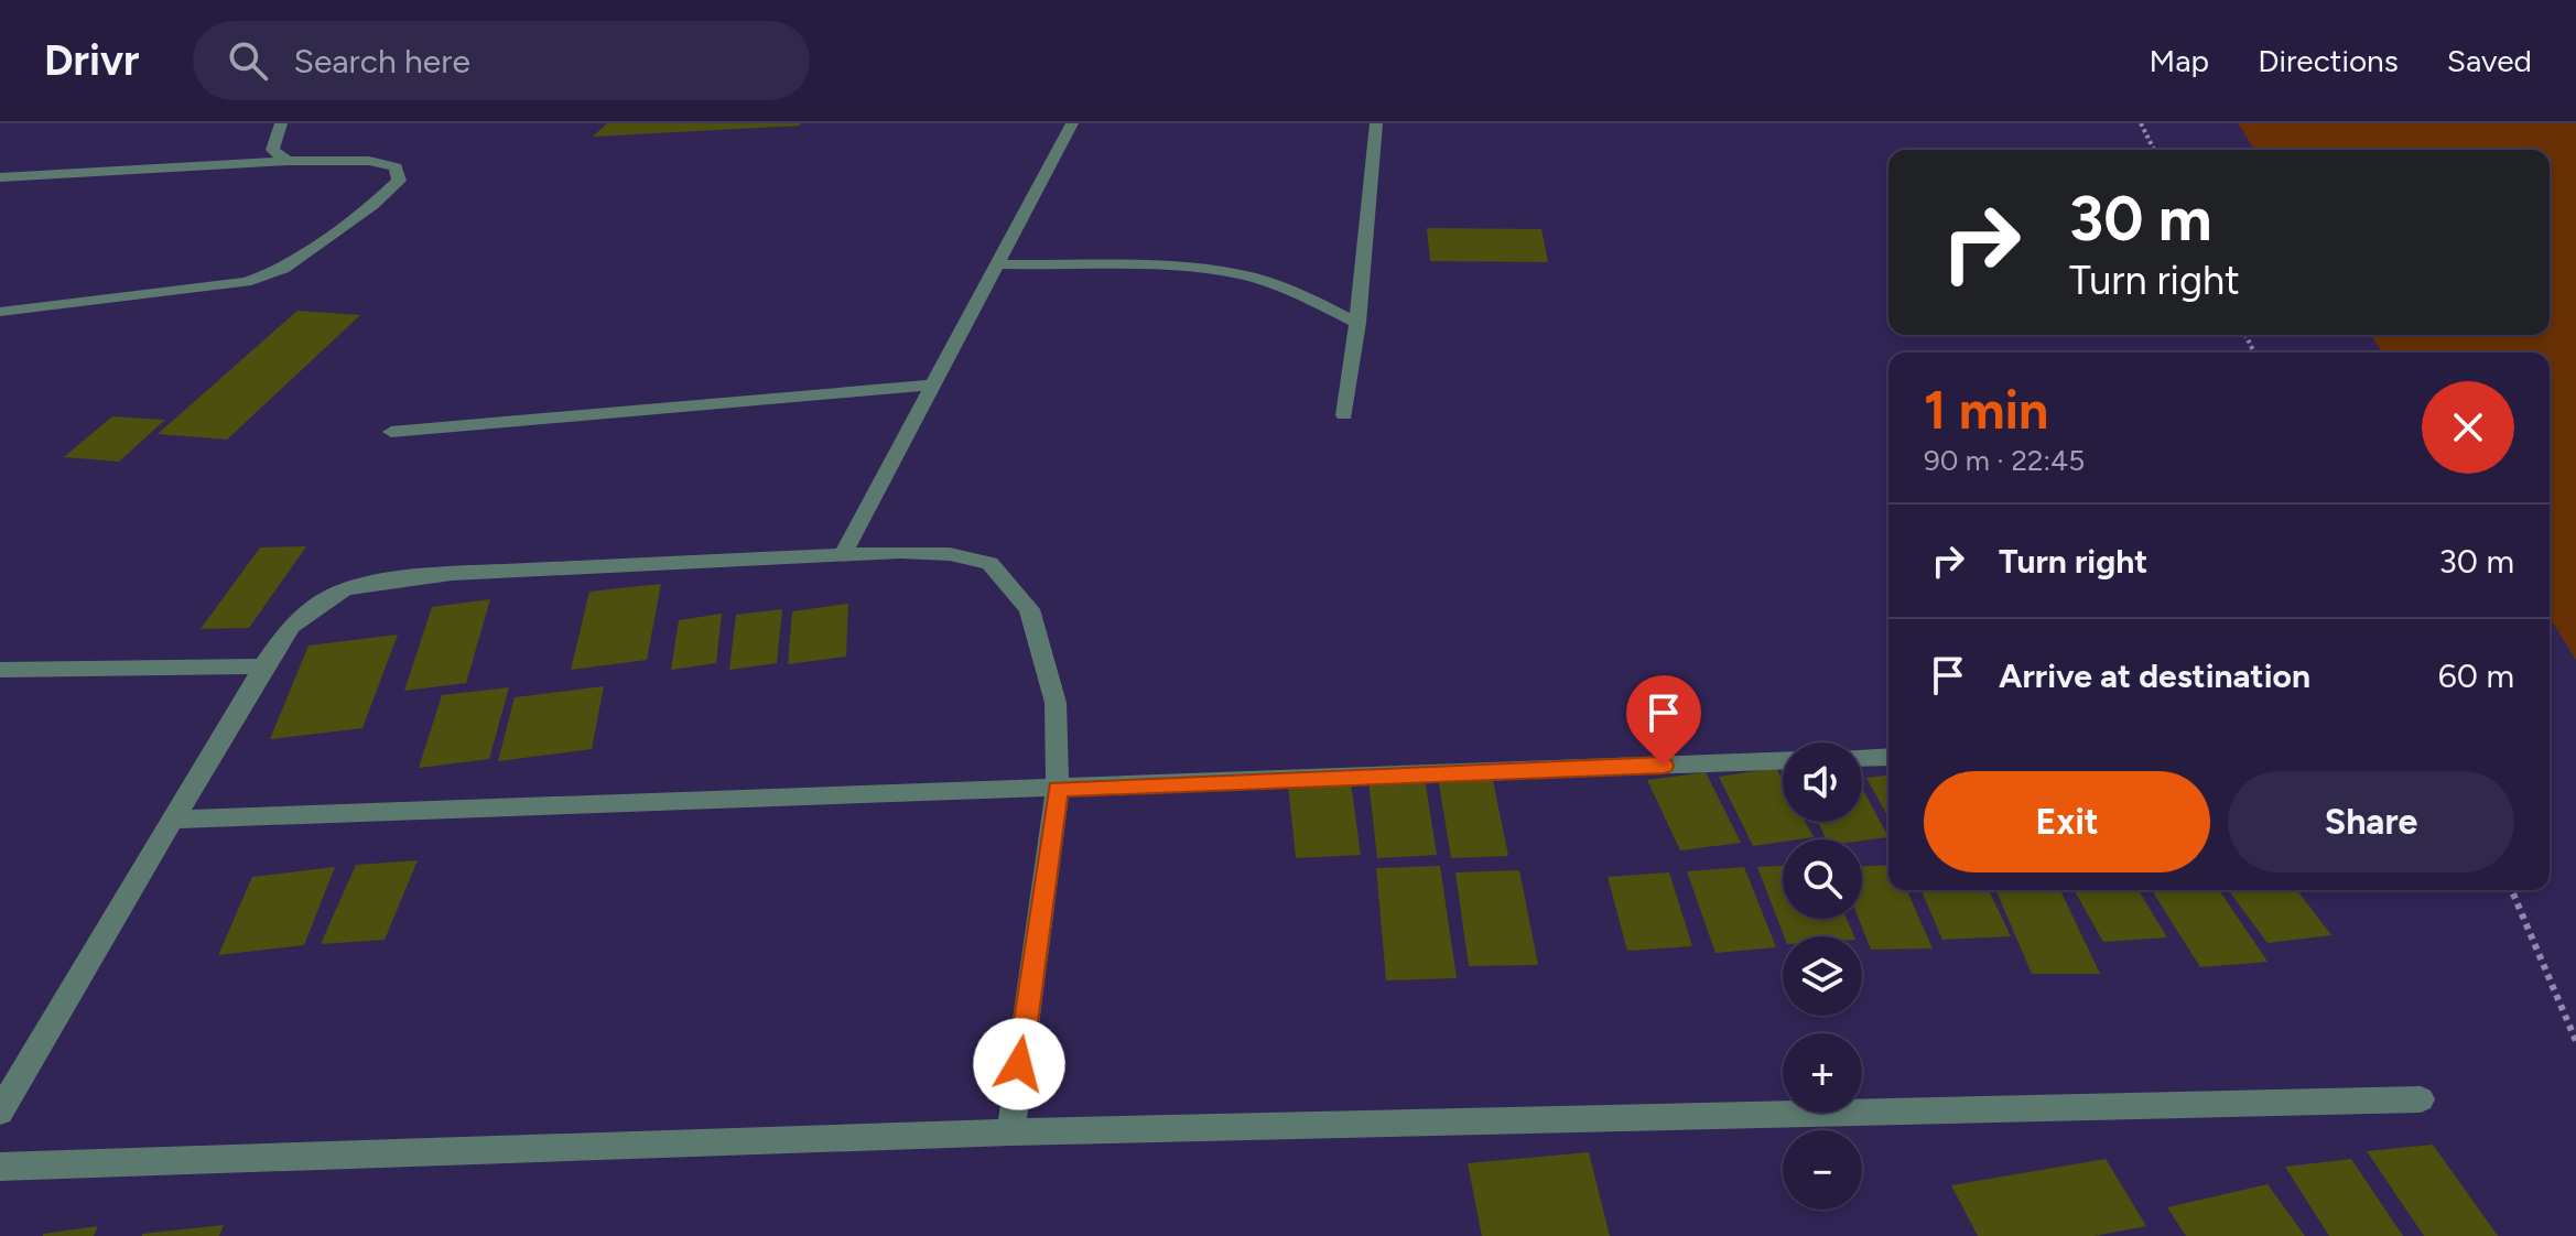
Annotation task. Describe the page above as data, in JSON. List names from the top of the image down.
{
  "page": {
    "header": "Drivr",
    "search": "Search here",
    "nav": ["Map", "Directions", "Saved"],
    "turn": ["30 m", "Turn right"],
    "heading": ["1 min", "90 m · 22:45"],
    "list": [
      {
        "name": "Turn right",
        "value": "30 m"
      },
      {
        "name": "Arrive at destination",
        "value": "60 m"
      }
    ],
    "map_buttons": ["+", "−"],
    "buttons": ["Exit", "Share"]
  }
}
